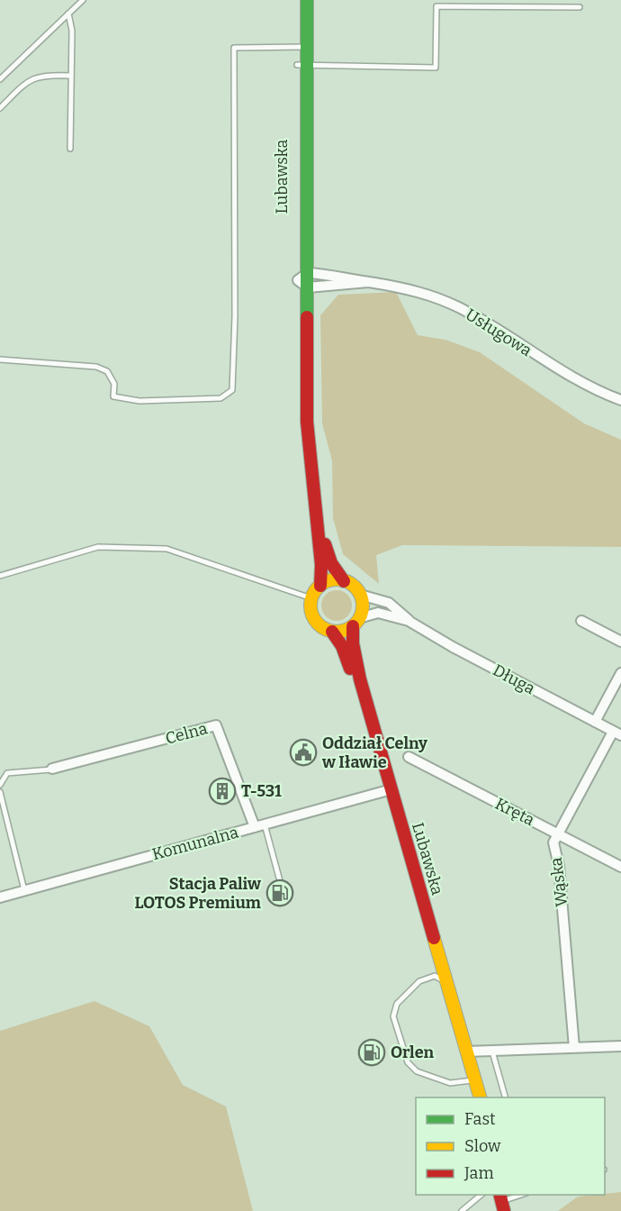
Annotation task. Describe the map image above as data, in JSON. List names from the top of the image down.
{
  "streets": {
    "main road": ["Lubawska"],
    "street": [
      "Usługowa",
      "Długa",
      "Celna",
      "Kręta",
      "Komunalna",
      "Wąska"
    ]
  },
  "crossings": [
    ["Lubawska", "Usługowa"],
    ["Lubawska", "Długa"],
    ["Lubawska", "Komunalna"],
    ["Długa", "Wąska"],
    ["Celna", "Komunalna"],
    ["Kręta", "Wąska"]
  ],
  "places": {
    "public building": ["Oddział Celny w Iławie"],
    "building": ["T-531"],
    "fuel station": ["Stacja Paliw LOTOS Premium", "Orlen"]
  },
  "legend": ["Fast", "Slow", "Jam"]
}
